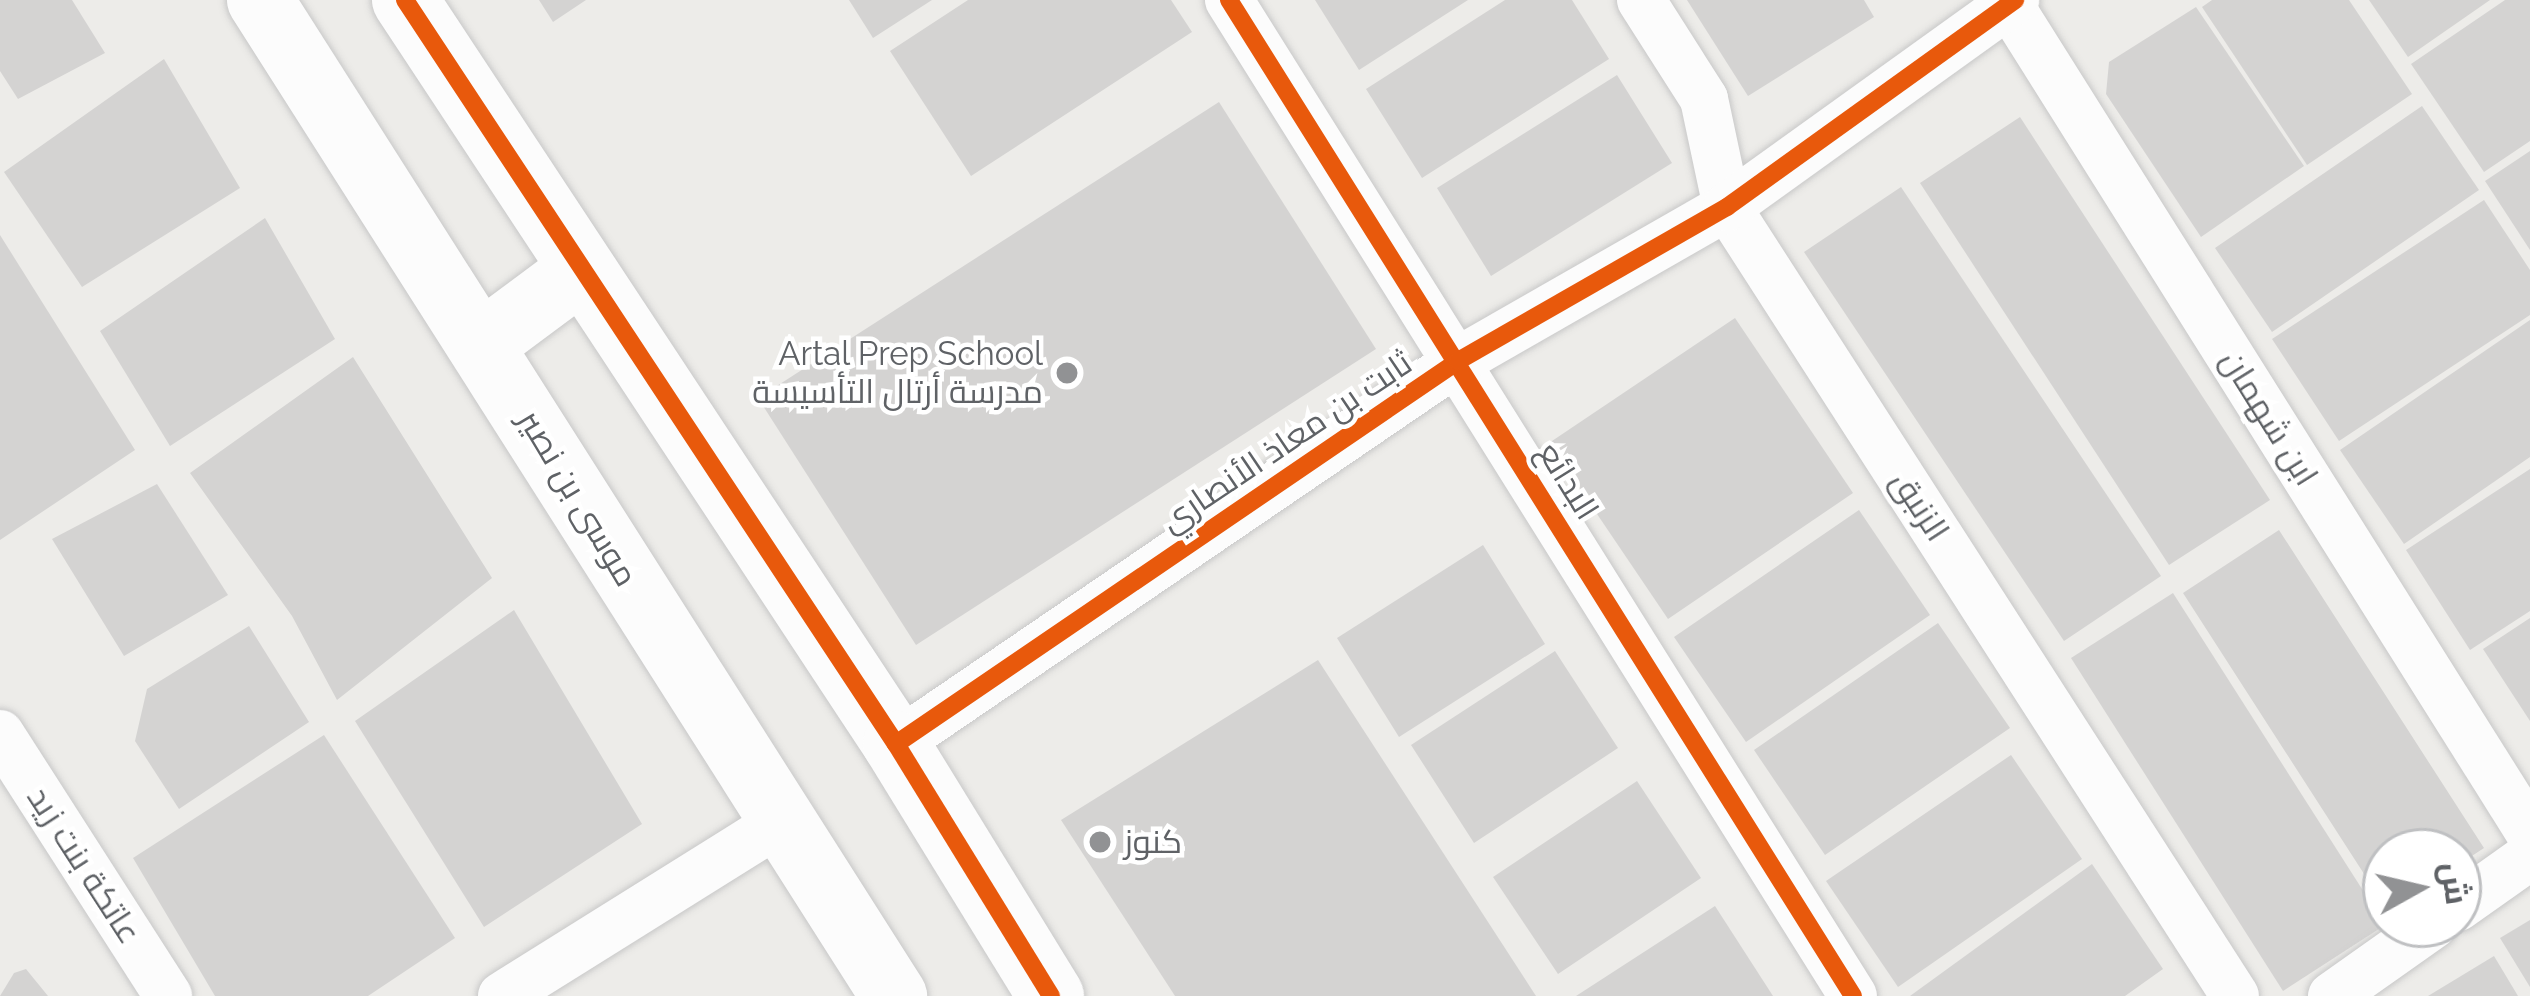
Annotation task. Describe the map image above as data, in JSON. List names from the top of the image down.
{
  "streets": {
    "street": [
      "ابن شهمان",
      "ثابت بن معاذ الأنصاري",
      "البدائع",
      "موسى بن نصير",
      "الزنبق",
      "عاتكة بنت زيد"
    ]
  },
  "crossings": [
    ["ابن شهمان", "ثابت بن معاذ الأنصاري"],
    ["ثابت بن معاذ الأنصاري", "البدائع"],
    ["ثابت بن معاذ الأنصاري", "الزنبق"]
  ],
  "places": ["Artal Prep School مدرسة أرتال التأسيسة", "كنوز"],
  "north": "right"
}
